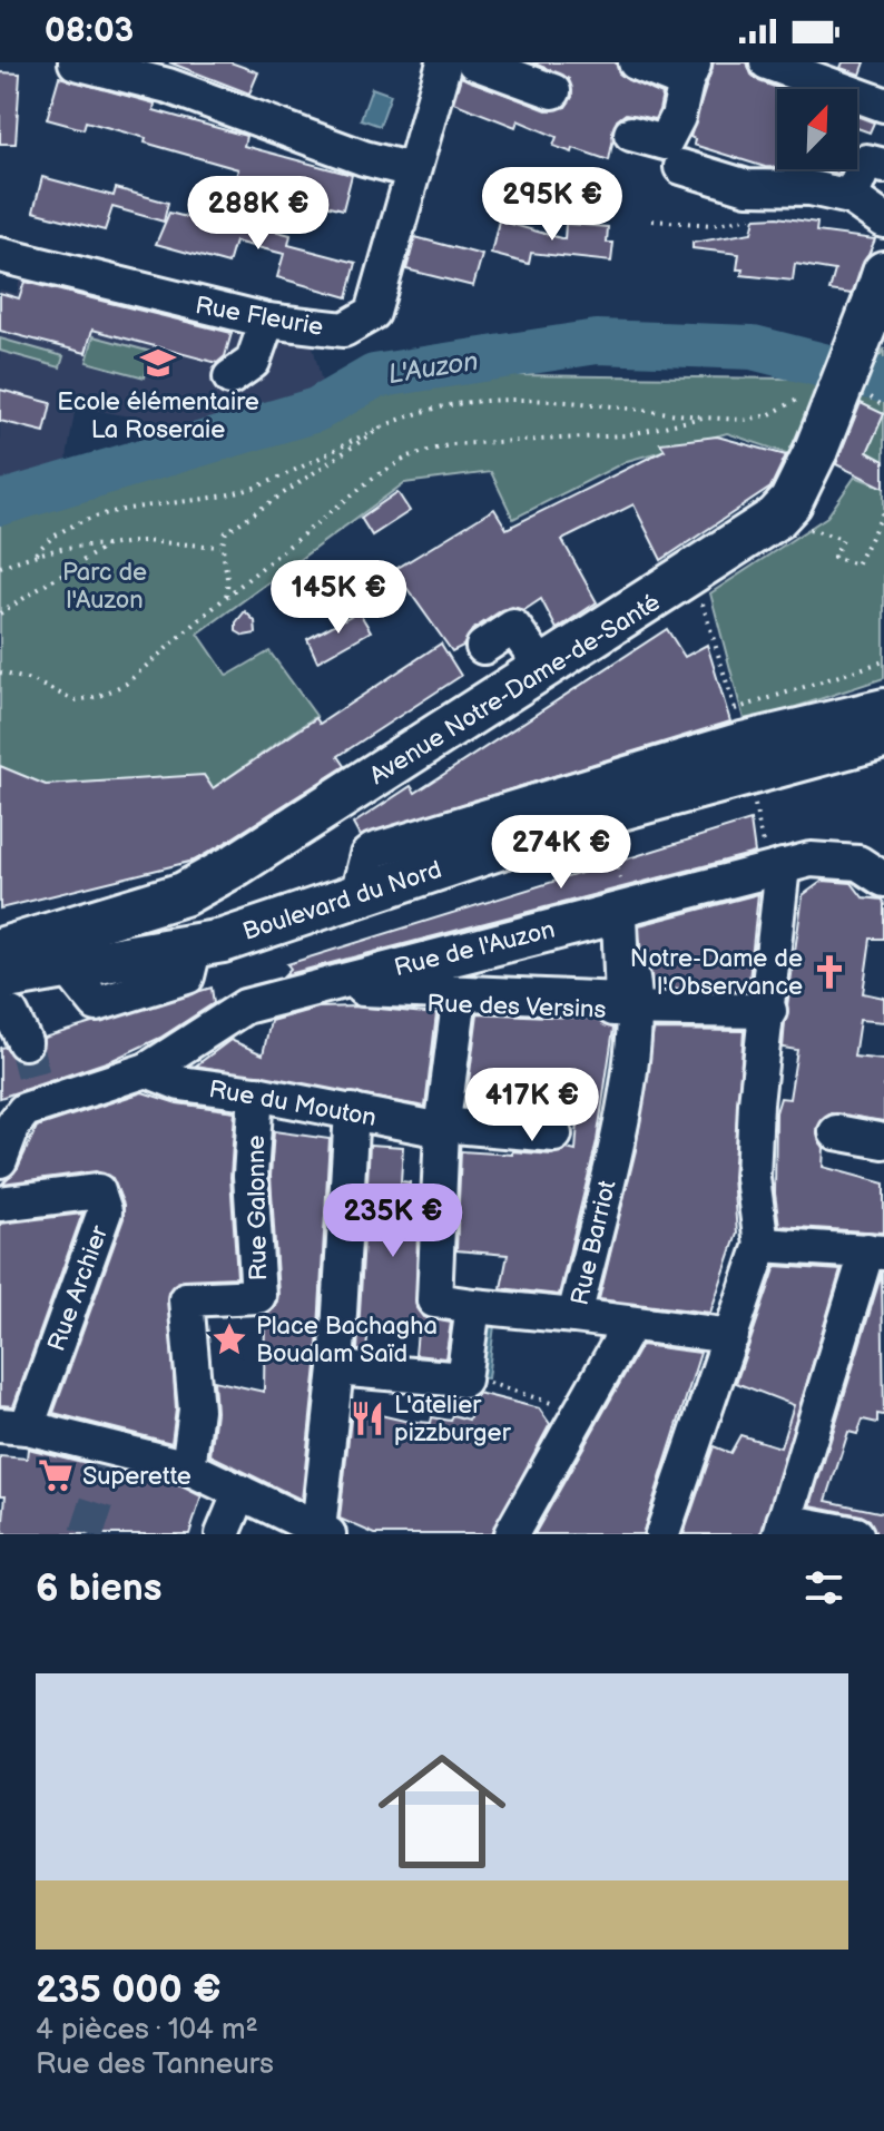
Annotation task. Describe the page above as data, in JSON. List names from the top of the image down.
{
  "streets": {
    "main road": ["Avenue Notre-Dame-de-Santé", "Boulevard du Nord"],
    "street": [
      "Rue Fleurie",
      "Rue de l'Auzon",
      "Rue des Versins",
      "Rue du Mouton",
      "Rue Galonne",
      "Rue Barriot",
      "Rue Archier"
    ]
  },
  "crossings": [
    ["Rue de l'Auzon", "Rue des Versins"],
    ["Rue de l'Auzon", "Rue du Mouton"],
    ["Rue de l'Auzon", "Rue Barriot"],
    ["Rue des Versins", "Rue Barriot"],
    ["Rue du Mouton", "Rue Galonne"]
  ],
  "water": ["L'Auzon"],
  "parks": ["Parc de l'Auzon"],
  "places": {
    "school or university": ["Ecole élémentaire La Roseraie"],
    "church": ["Notre-Dame de l'Observance"],
    "place": ["Place Bachagha Boualam Saïd"],
    "restaurant": ["L'atelier pizzburger"],
    "supermarket": ["Superette"]
  },
  "north": "top right",
  "page": {
    "status": "08:03",
    "price": [
      "295K €",
      "288K €",
      "145K €",
      "274K €",
      "417K €",
      "235K €"
    ],
    "heading": "6 biens",
    "list": [
      {
        "name": "235 000 €",
        "note": "4 pièces · 104 m² · Rue des Tanneurs"
      }
    ]
  }
}
